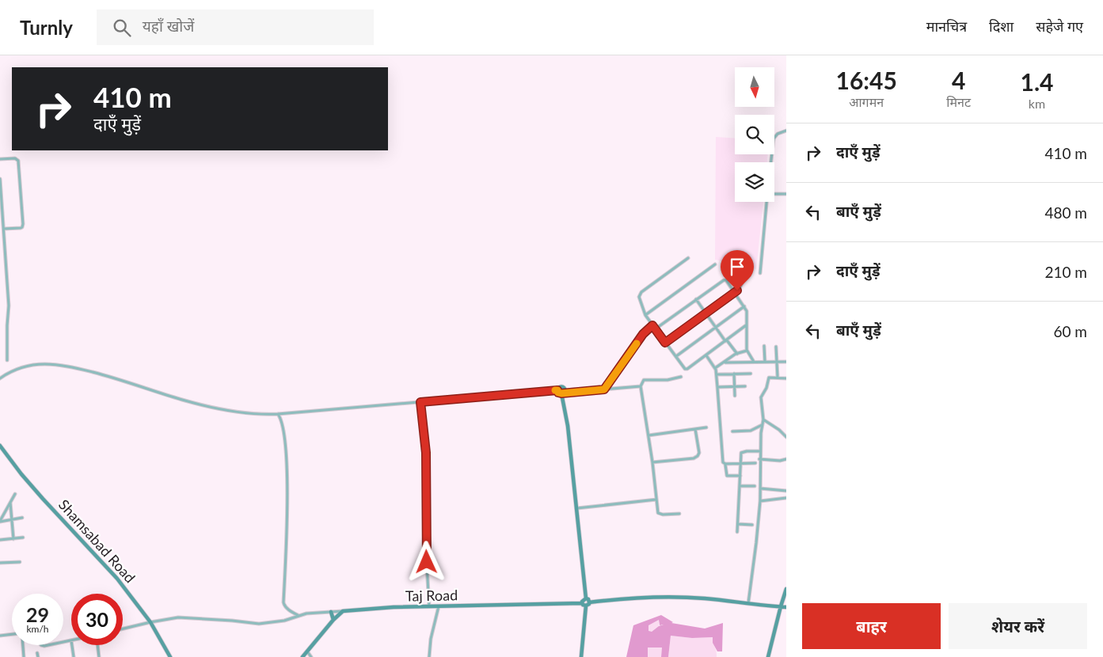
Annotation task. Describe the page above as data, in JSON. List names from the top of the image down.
{
  "streets": {
    "main road": ["Shamsabad Road", "Taj Road"]
  },
  "north": "bottom",
  "page": {
    "header": "Turnly",
    "search": "यहाँ खोजें",
    "nav": ["मानचित्र", "दिशा", "सहेजे गए"],
    "eta": [
      "16:45",
      "आगमन",
      "4",
      "मिनट",
      "1.4",
      "km"
    ],
    "turn": ["410 m", "दाएँ मुड़ें"],
    "list": [
      {
        "name": "दाएँ मुड़ें",
        "value": "410 m"
      },
      {
        "name": "बाएँ मुड़ें",
        "value": "480 m"
      },
      {
        "name": "दाएँ मुड़ें",
        "value": "210 m"
      },
      {
        "name": "बाएँ मुड़ें",
        "value": "60 m"
      }
    ],
    "speed": "29 km/h",
    "limit": "30",
    "buttons": ["बाहर", "शेयर करें"]
  }
}
